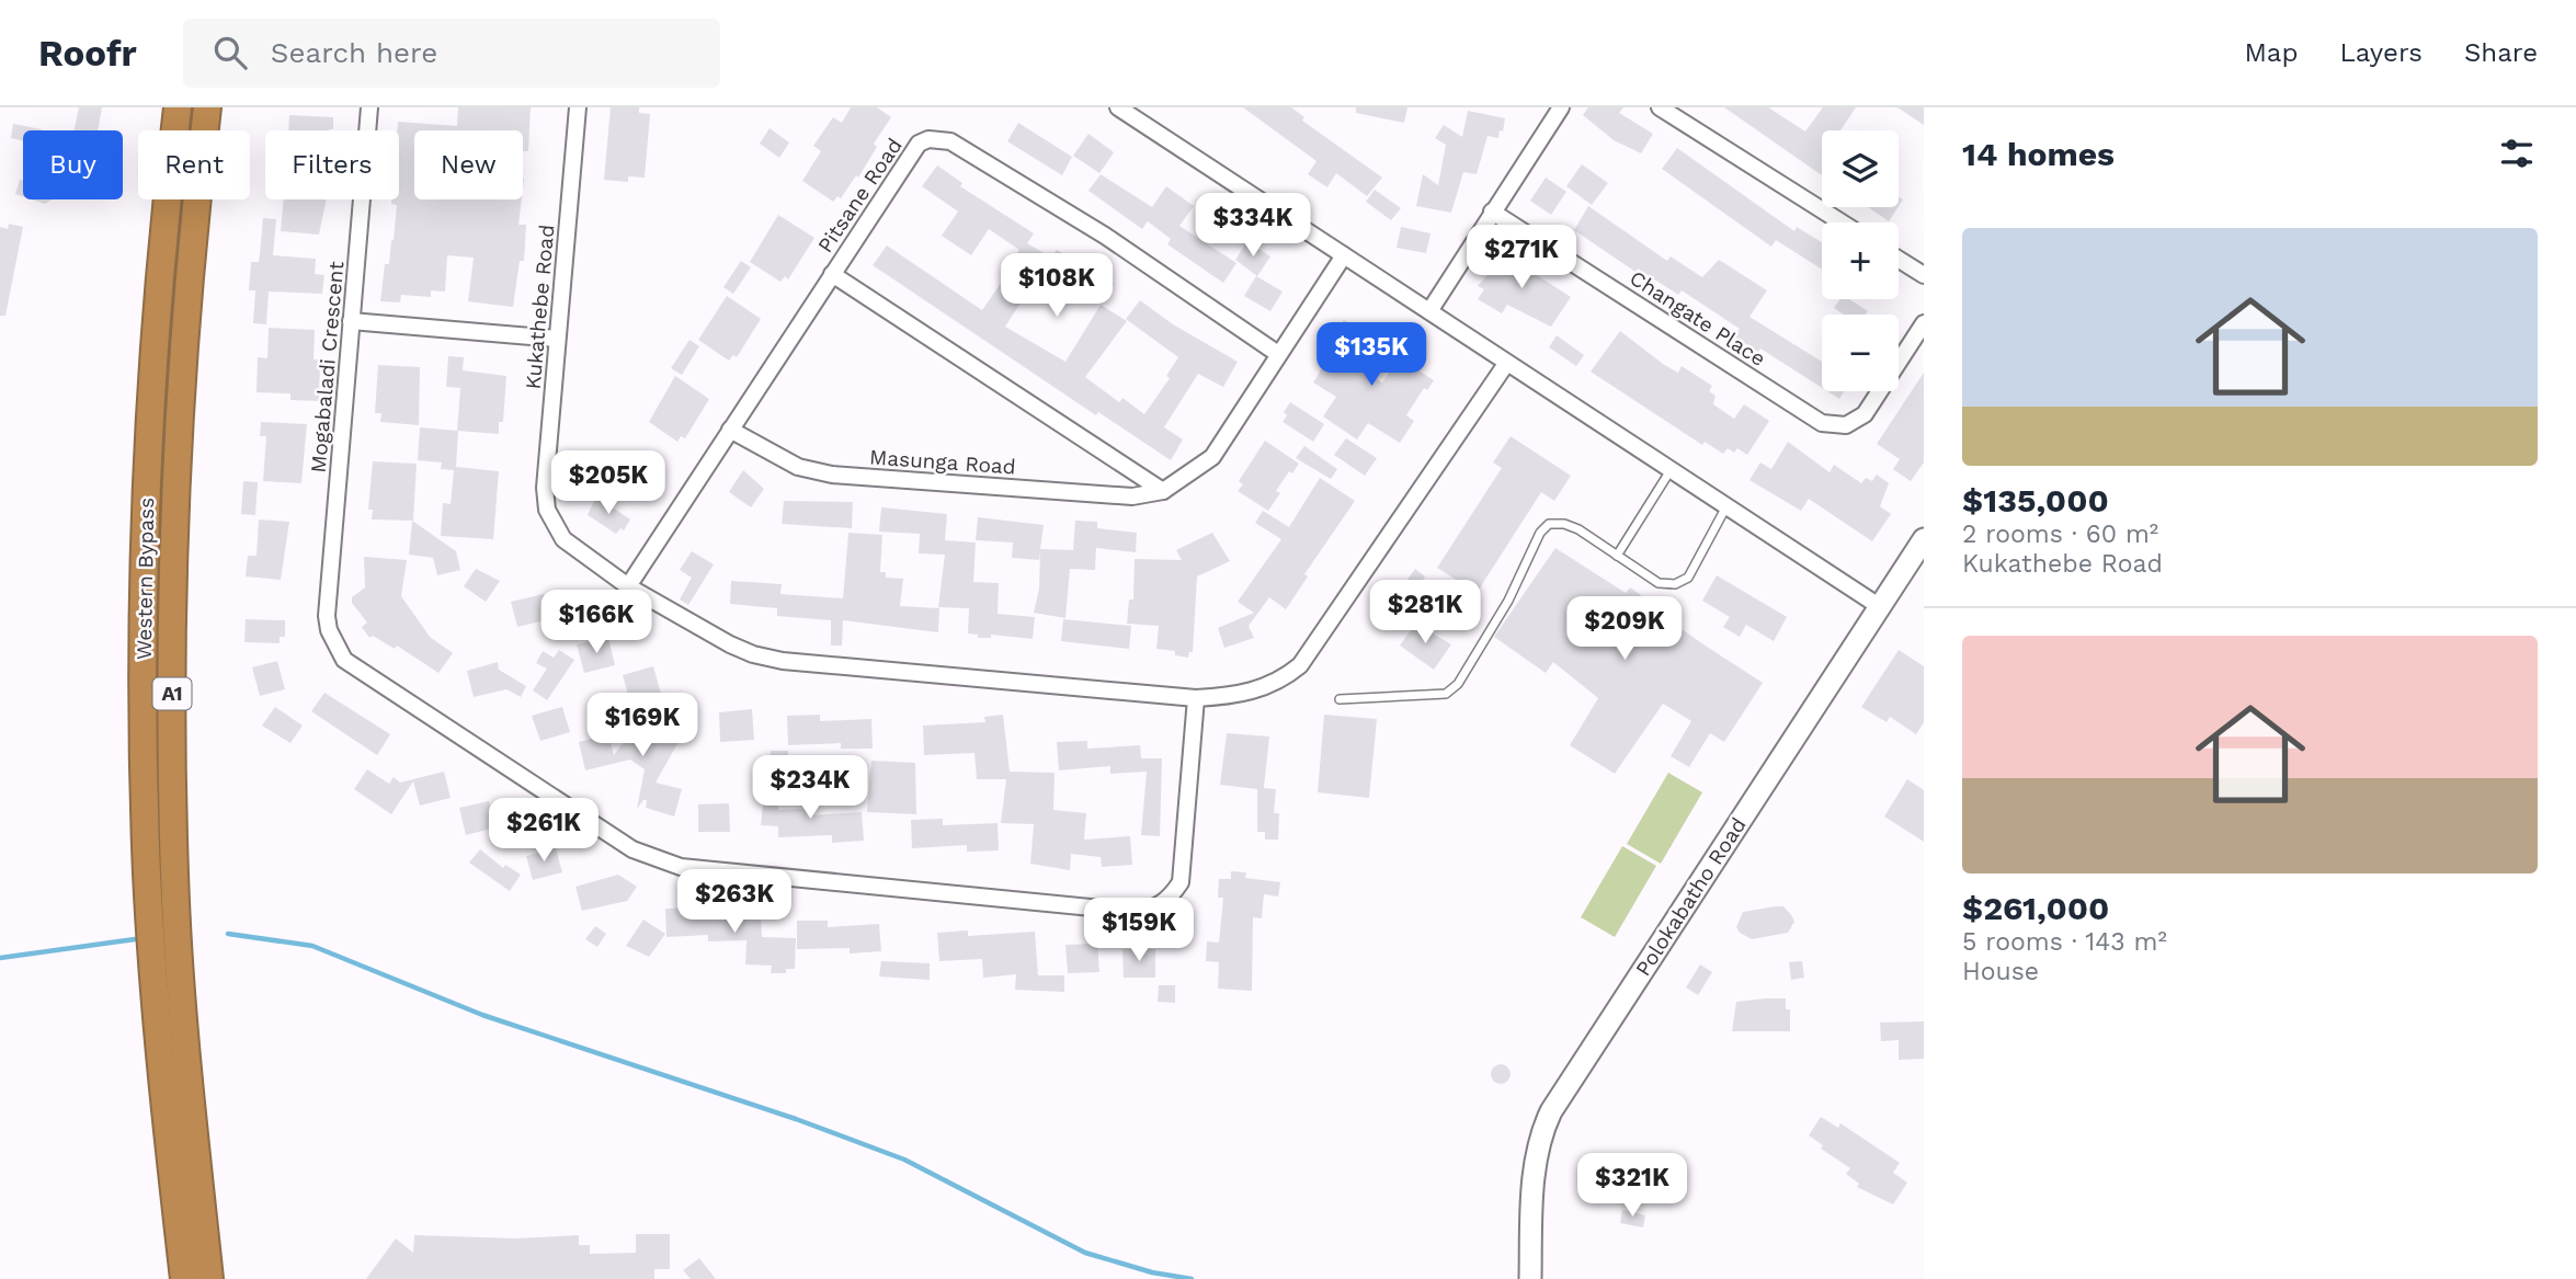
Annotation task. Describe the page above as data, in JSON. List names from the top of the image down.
{
  "streets": {
    "highway": ["Western Bypass", "A1"],
    "street": [
      "Pitsane Road",
      "Kukathebe Road",
      "Changate Place",
      "Mogabaladi Crescent",
      "Masunga Road",
      "Polokabatho Road"
    ]
  },
  "crossings": [
    ["Pitsane Road", "Kukathebe Road"],
    ["Pitsane Road", "Masunga Road"]
  ],
  "page": {
    "header": "Roofr",
    "search": "Search here",
    "nav": ["Map", "Layers", "Share"],
    "heading": "14 homes",
    "map_buttons": ["+", "−"],
    "chip": [
      "Buy",
      "Rent",
      "Filters",
      "New"
    ],
    "price": [
      "$334K",
      "$271K",
      "$108K",
      "$135K",
      "$205K",
      "$281K",
      "$166K",
      "$209K",
      "$169K",
      "$234K",
      "$261K",
      "$263K",
      "$159K",
      "$321K"
    ],
    "list": [
      {
        "name": "$135,000",
        "note": "2 rooms · 60 m² · Kukathebe Road"
      },
      {
        "name": "$261,000",
        "note": "5 rooms · 143 m² · House"
      }
    ]
  }
}
